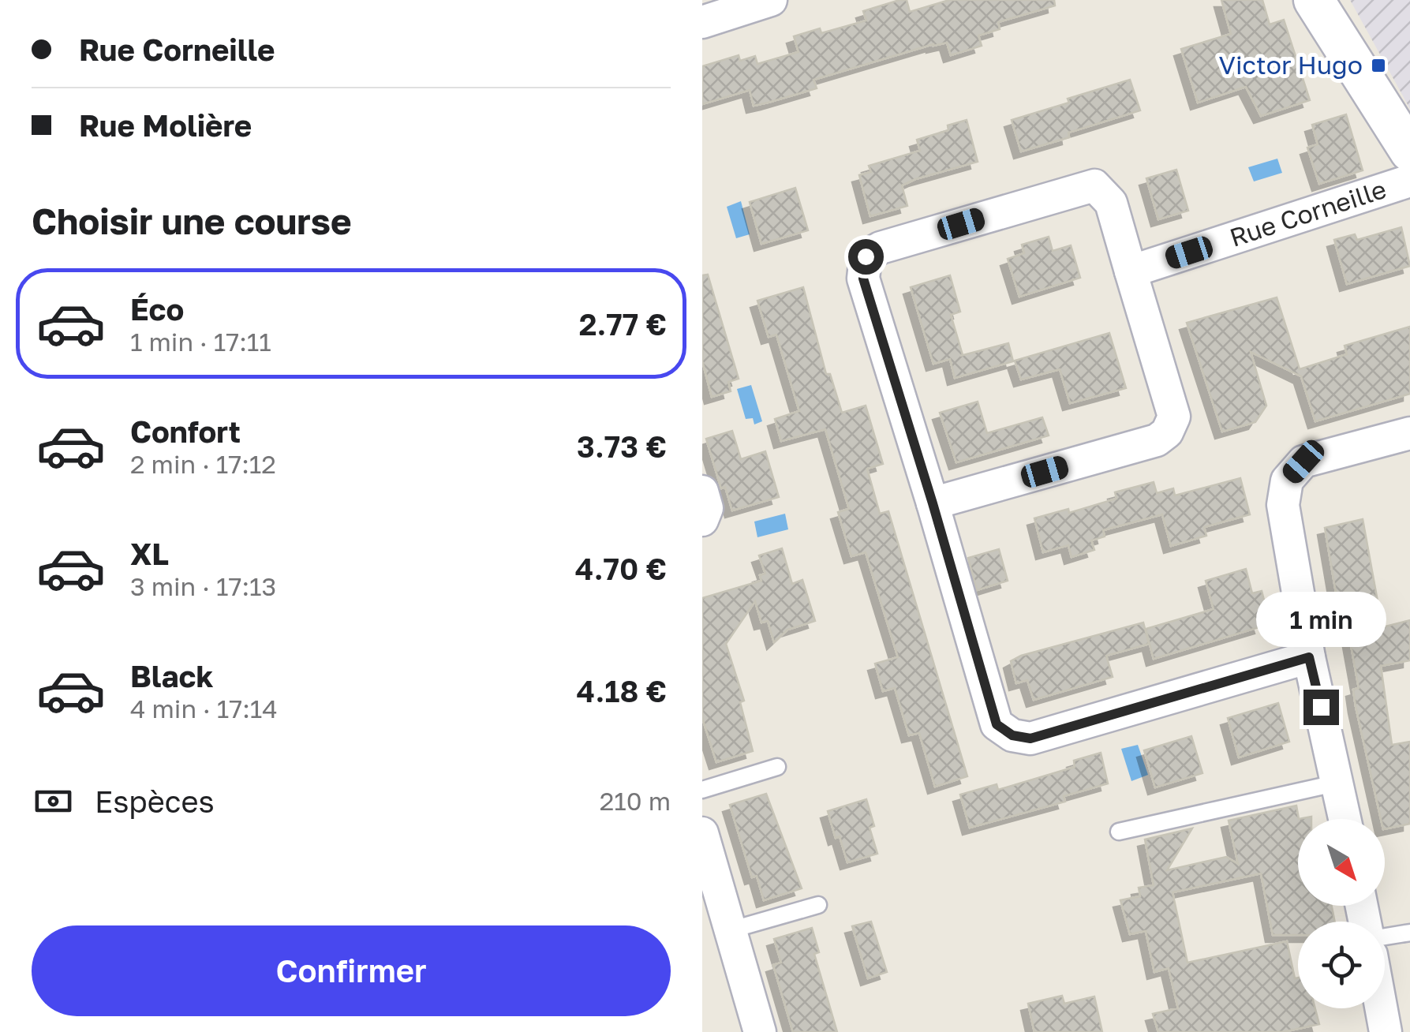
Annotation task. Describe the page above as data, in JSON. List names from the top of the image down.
{
  "streets": {
    "street": ["Rue Corneille"]
  },
  "places": {
    "transit": ["Victor Hugo"]
  },
  "north": "bottom right",
  "page": {
    "banner": ["Rue Corneille", "Rue Molière"],
    "heading": "Choisir une course",
    "list": [
      {
        "name": "Éco",
        "note": "1 min · 17:11",
        "value": "2.77 €"
      },
      {
        "name": "Confort",
        "note": "2 min · 17:12",
        "value": "3.73 €"
      },
      {
        "name": "XL",
        "note": "3 min · 17:13",
        "value": "4.70 €"
      },
      {
        "name": "Black",
        "note": "4 min · 17:14",
        "value": "4.18 €"
      }
    ],
    "bubble": "1 min",
    "pay": ["Espèces", "210 m"],
    "buttons": "Confirmer"
  }
}
